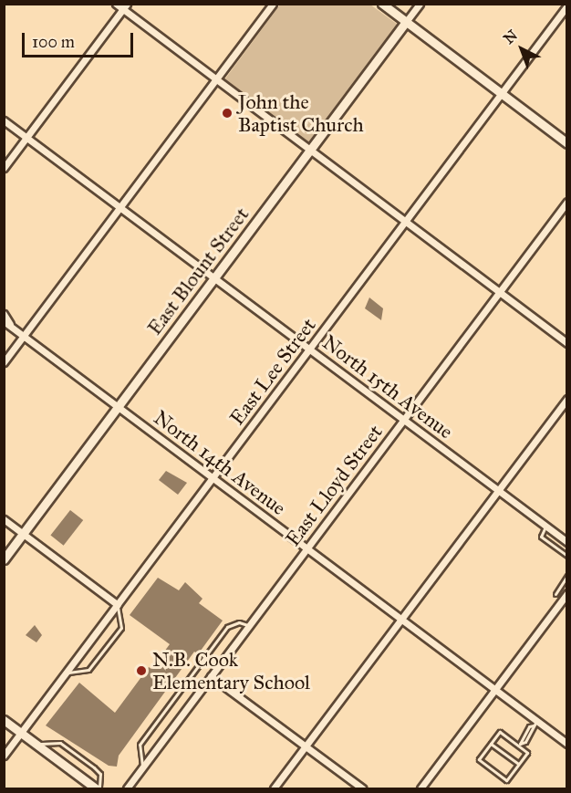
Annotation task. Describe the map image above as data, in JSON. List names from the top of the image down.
{
  "streets": {
    "street": [
      "East Blount Street",
      "East Lee Street",
      "North 15th Avenue",
      "North 14th Avenue",
      "East Lloyd Street"
    ]
  },
  "crossings": [
    ["East Blount Street", "North 15th Avenue"],
    ["East Blount Street", "North 14th Avenue"],
    ["East Lee Street", "North 15th Avenue"],
    ["East Lee Street", "North 14th Avenue"],
    ["North 15th Avenue", "East Lloyd Street"],
    ["North 14th Avenue", "East Lloyd Street"]
  ],
  "places": ["John the Baptist Church", "N.B. Cook Elementary School"],
  "scale_bar": "100 m",
  "north": "top left"
}
